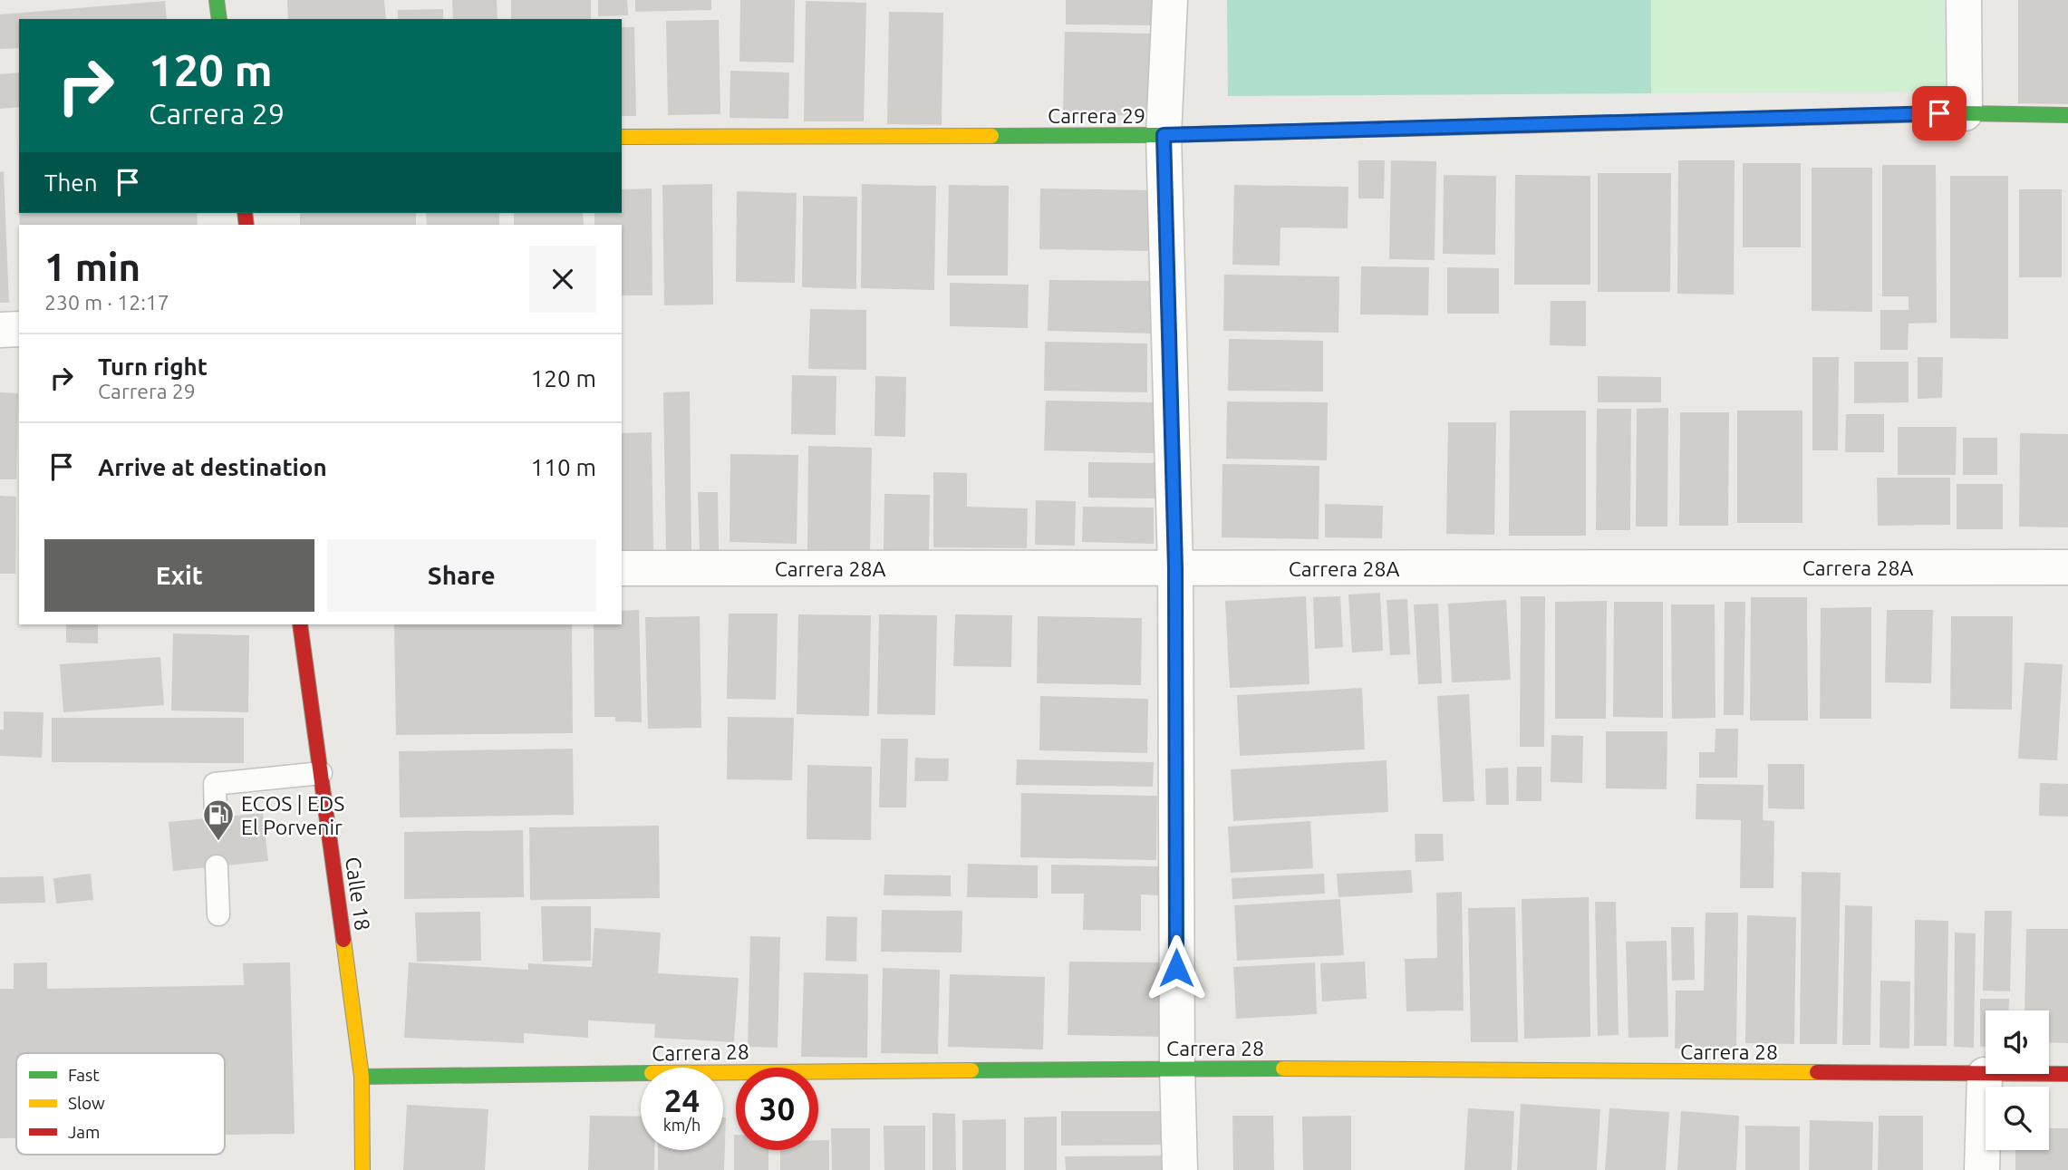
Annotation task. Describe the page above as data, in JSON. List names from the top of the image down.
{
  "streets": {
    "street": [
      "Carrera 29",
      "Carrera 28A",
      "Calle 18",
      "Carrera 28"
    ]
  },
  "crossings": [
    ["Calle 18", "Carrera 28"]
  ],
  "places": {
    "fuel station": ["ECOS | EDS El Porvenir"]
  },
  "legend": ["Fast", "Slow", "Jam"],
  "page": {
    "turn": ["120 m", "Carrera 29"],
    "then": "Then",
    "heading": ["1 min", "230 m · 12:17"],
    "list": [
      {
        "name": "Turn right",
        "note": "Carrera 29",
        "value": "120 m"
      },
      {
        "name": "Arrive at destination",
        "value": "110 m"
      }
    ],
    "buttons": ["Exit", "Share"],
    "speed": "24 km/h",
    "limit": "30"
  }
}
